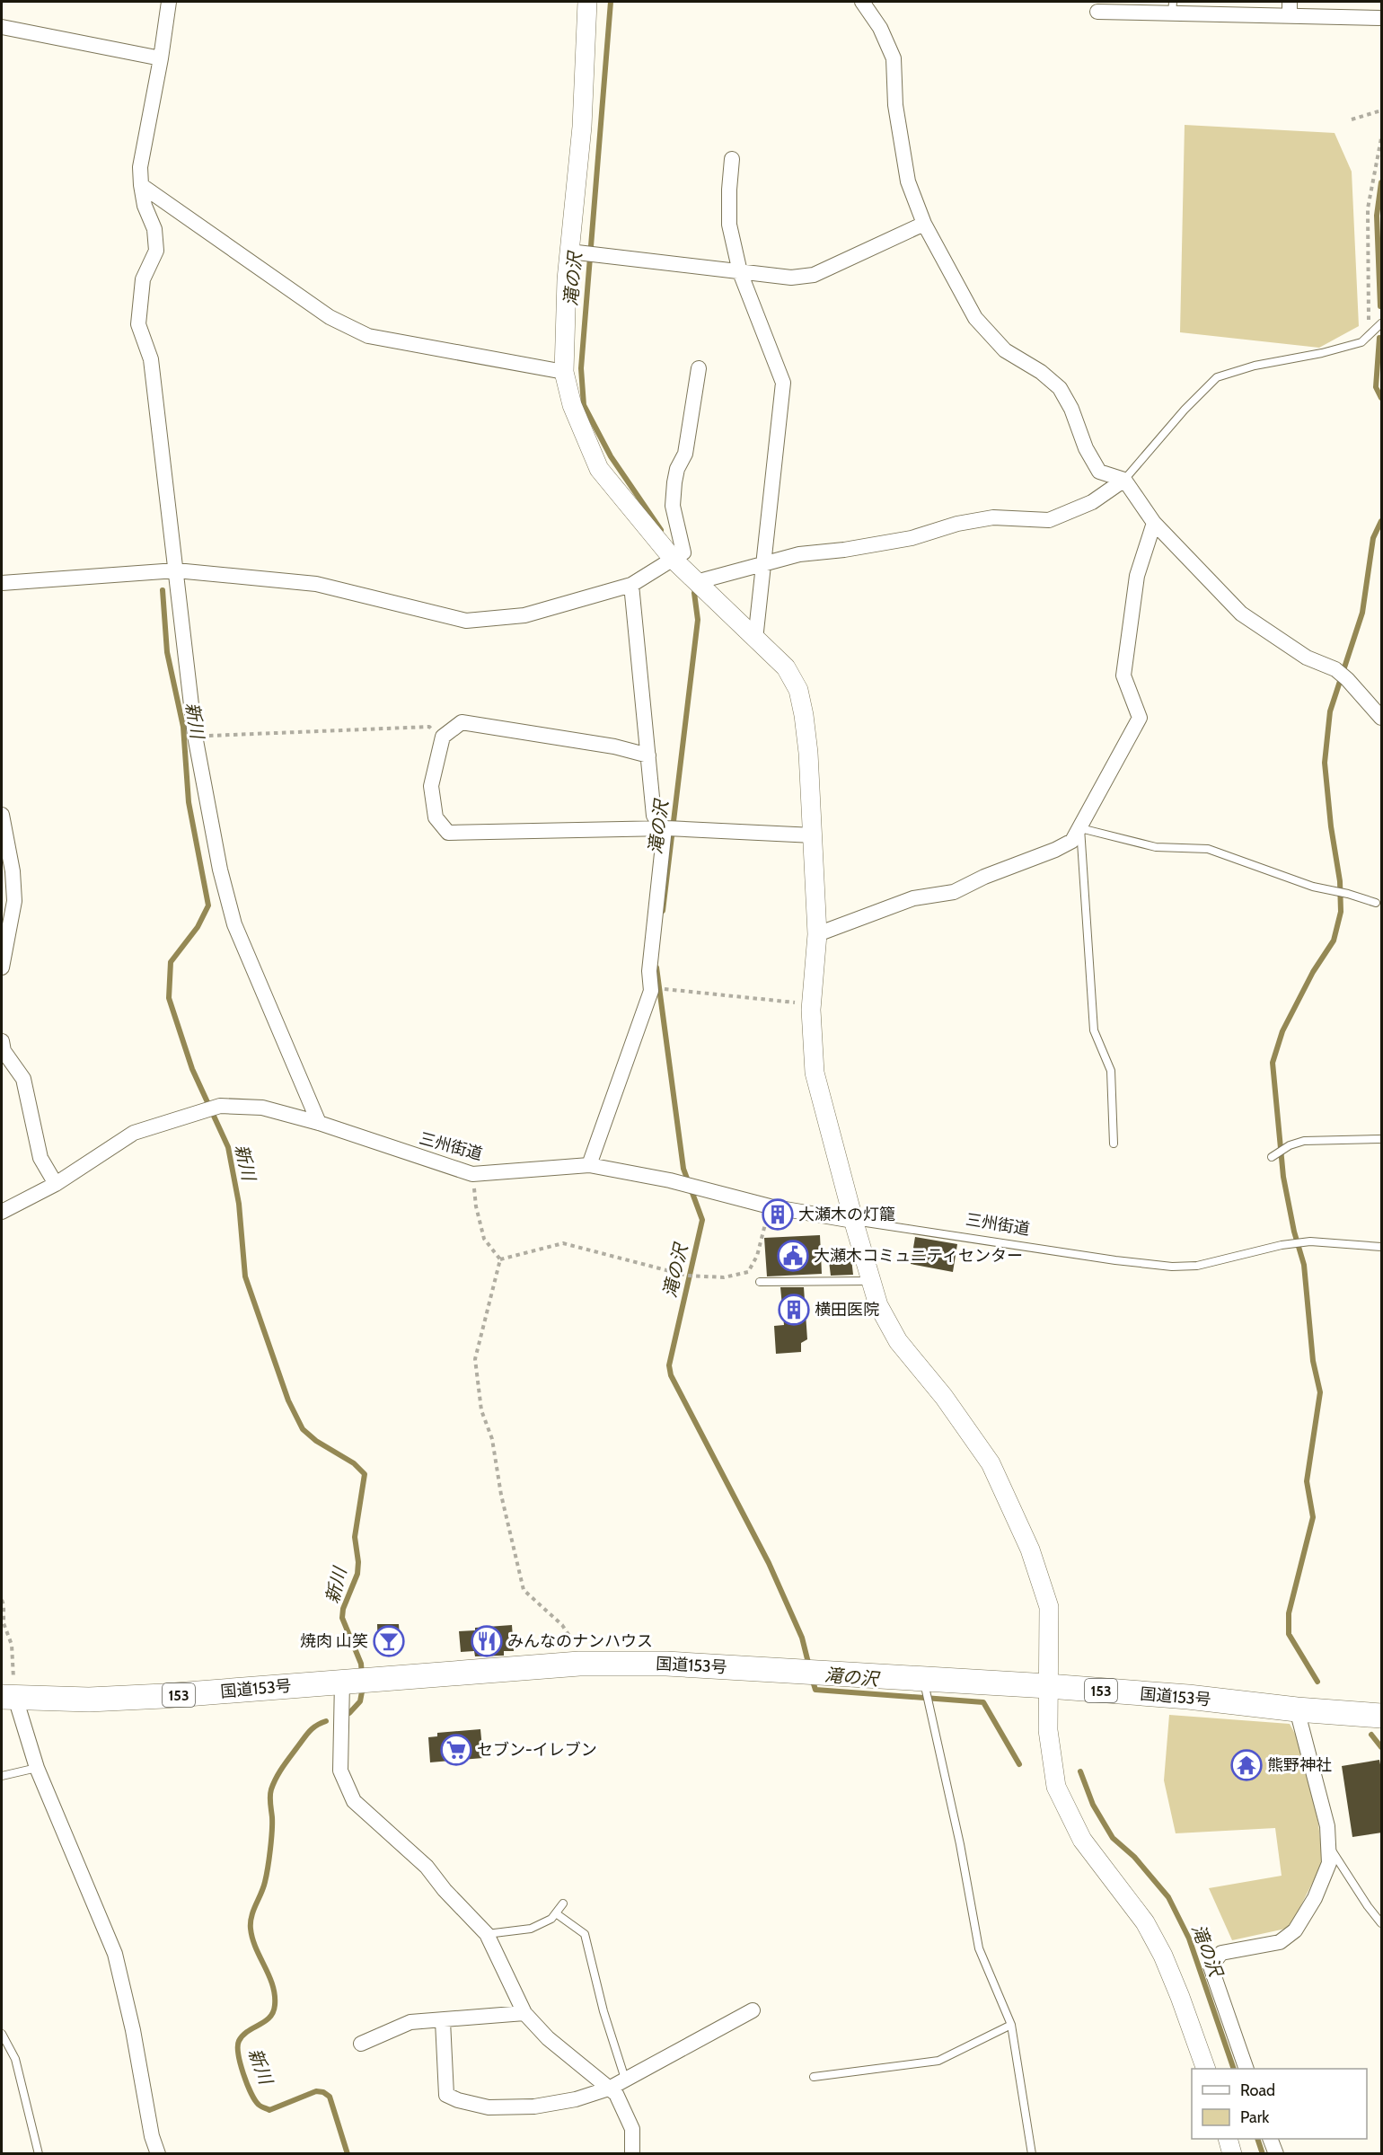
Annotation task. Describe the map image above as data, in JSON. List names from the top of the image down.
{
  "streets": {
    "highway": ["国道153号", "153"],
    "street": ["三州街道"]
  },
  "water": ["滝の沢", "新川"],
  "places": {
    "building": ["大瀬木の灯籠", "横田医院"],
    "public building": ["大瀬木コミュニティセンター"],
    "bar": ["焼肉 山笑"],
    "restaurant": ["みんなのナンハウス"],
    "supermarket": ["セブン-イレブン"],
    "temple": ["熊野神社"]
  },
  "legend": ["Road", "Park"]
}
